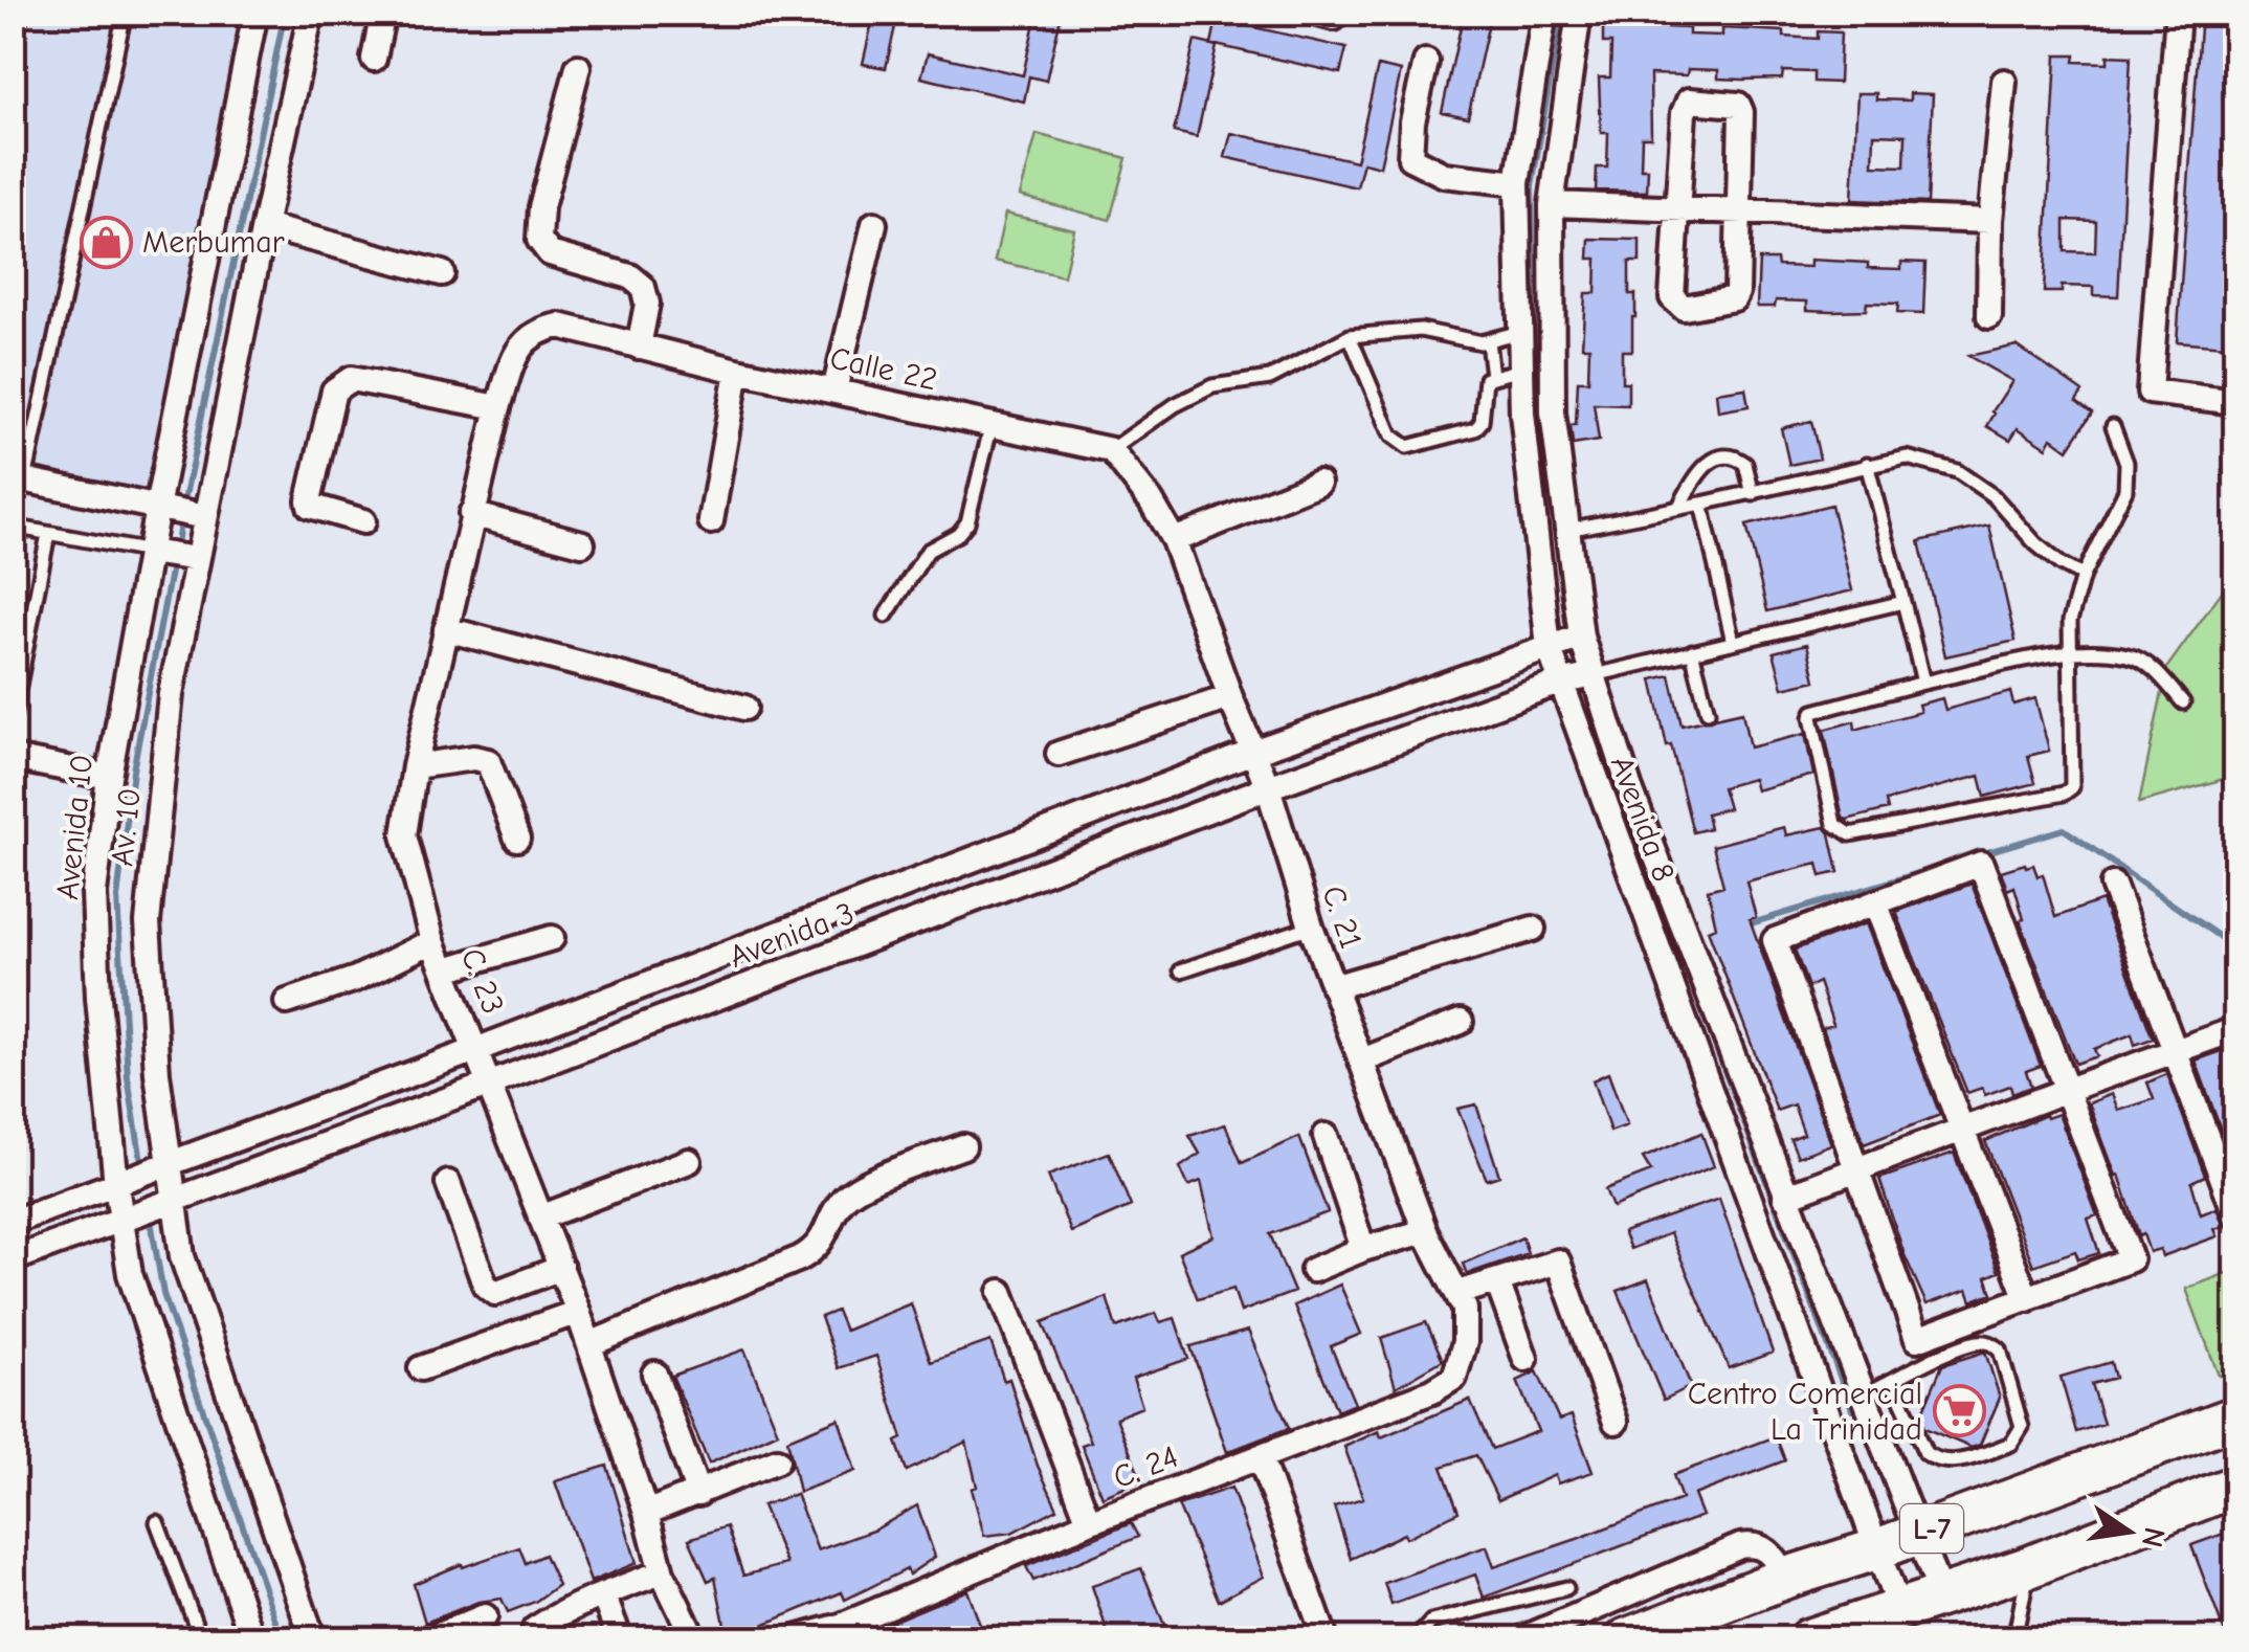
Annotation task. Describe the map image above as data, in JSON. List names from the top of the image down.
{
  "streets": {
    "main road": ["L-7"],
    "street": [
      "Calle 22",
      "Avenida 8",
      "Avenida 10",
      "Av. 10",
      "C. 21",
      "Avenida 3",
      "C. 23",
      "C. 24"
    ]
  },
  "crossings": [
    ["Calle 22", "C. 23"],
    ["Avenida 8", "Avenida 3"],
    ["Avenida 8", "L-7"],
    ["Avenida 10", "Avenida 3"],
    ["Av. 10", "Avenida 3"],
    ["C. 21", "Avenida 3"],
    ["C. 21", "C. 24"],
    ["Avenida 3", "C. 23"]
  ],
  "places": {
    "shop": ["Merbumar"],
    "supermarket": ["Centro Comercial La Trinidad"]
  },
  "north": "right"
}
